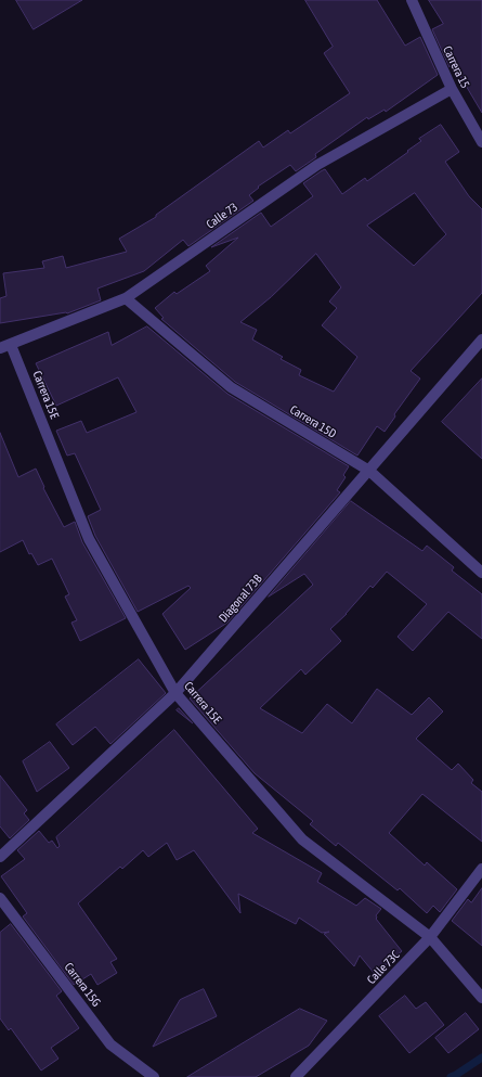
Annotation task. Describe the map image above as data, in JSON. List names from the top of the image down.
{
  "streets": {
    "street": [
      "Carrera 15",
      "Calle 73",
      "Carrera 15E",
      "Carrera 15D",
      "Diagonal 73B",
      "Calle 73C",
      "Carrera 15G"
    ]
  },
  "crossings": [
    ["Carrera 15", "Calle 73"],
    ["Calle 73", "Carrera 15E"],
    ["Calle 73", "Carrera 15D"],
    ["Carrera 15E", "Diagonal 73B"],
    ["Carrera 15E", "Calle 73C"],
    ["Carrera 15D", "Diagonal 73B"]
  ]
}
